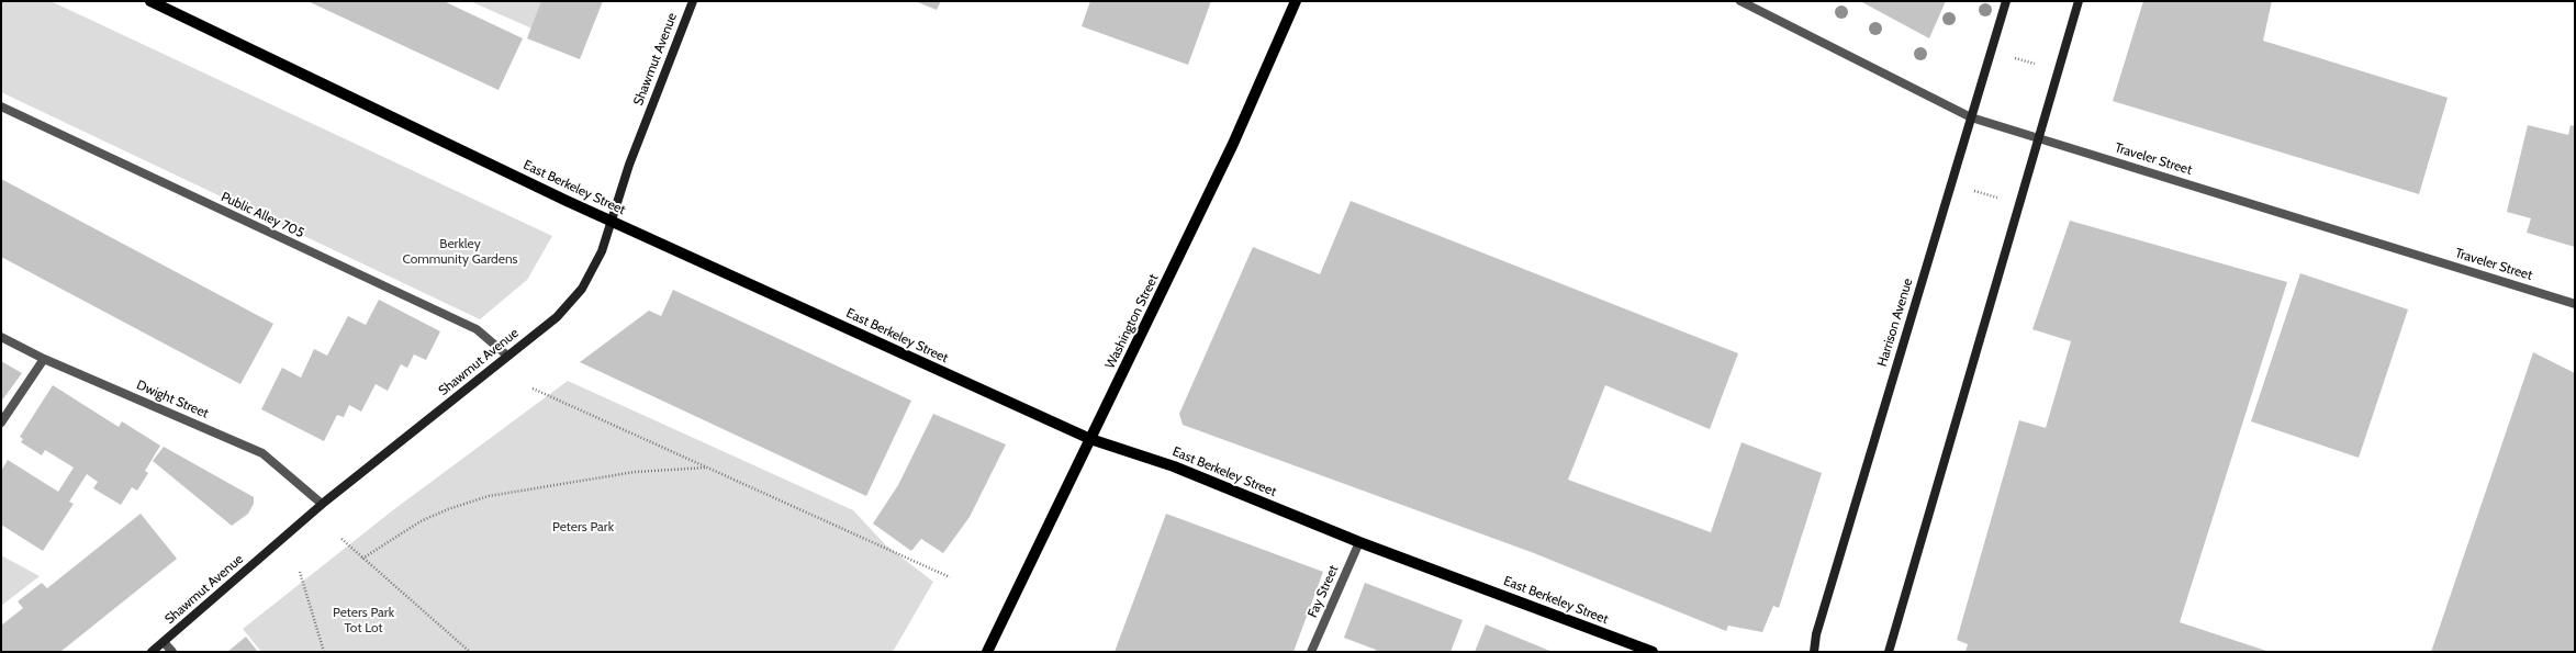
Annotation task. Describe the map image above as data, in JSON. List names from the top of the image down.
{
  "streets": {
    "main road": [
      "Shawmut Avenue",
      "East Berkeley Street",
      "Washington Street",
      "Harrison Avenue"
    ],
    "street": [
      "Traveler Street",
      "Public Alley 705",
      "Dwight Street",
      "Fay Street"
    ]
  },
  "crossings": [
    ["Shawmut Avenue", "East Berkeley Street"],
    ["Shawmut Avenue", "Public Alley 705"],
    ["Shawmut Avenue", "Dwight Street"],
    ["Traveler Street", "Harrison Avenue"],
    ["East Berkeley Street", "Washington Street"],
    ["East Berkeley Street", "Fay Street"]
  ],
  "parks": ["Berkley Community Gardens", "Peters Park", "Peters Park Tot Lot"]
}
